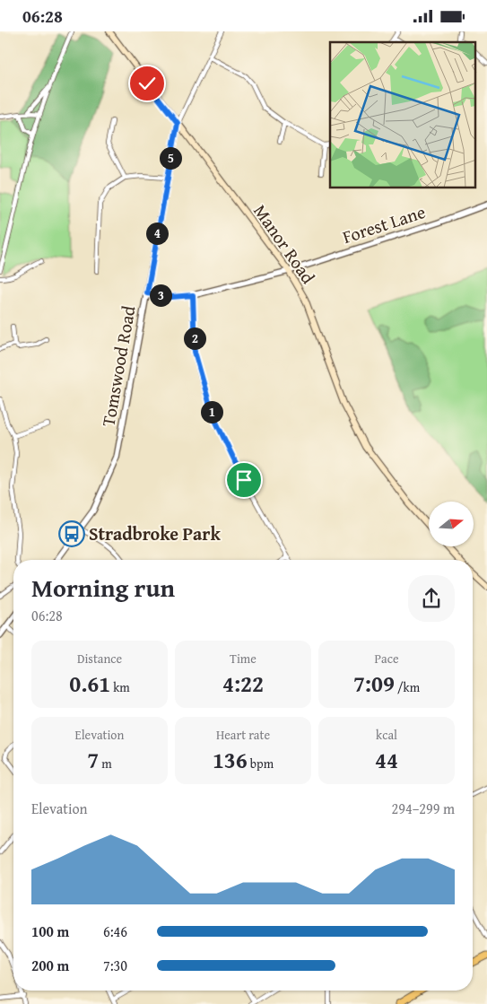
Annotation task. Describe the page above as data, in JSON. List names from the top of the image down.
{
  "streets": {
    "main road": ["Manor Road"],
    "street": ["Forest Lane", "Tomswood Road"]
  },
  "crossings": [
    ["Forest Lane", "Manor Road"],
    ["Forest Lane", "Tomswood Road"],
    ["Manor Road", "Tomswood Road"]
  ],
  "places": {
    "bus stop": ["Stradbroke Park"]
  },
  "north": "right",
  "page": {
    "status": "06:28",
    "pins": [
      "5",
      "4",
      "3",
      "2",
      "1"
    ],
    "heading": ["Morning run", "06:28"],
    "stats": [
      ["Distance", "0.61 km"],
      ["Time", "4:22"],
      ["Pace", "7:09 /km"],
      ["Elevation", "7 m"],
      ["Heart rate", "136 bpm"],
      ["kcal", "44"]
    ],
    "chart": ["Elevation", "294–299 m"],
    "list": [
      {
        "name": "100 m",
        "note": "6:46"
      },
      {
        "name": "200 m",
        "note": "7:30"
      }
    ]
  }
}
